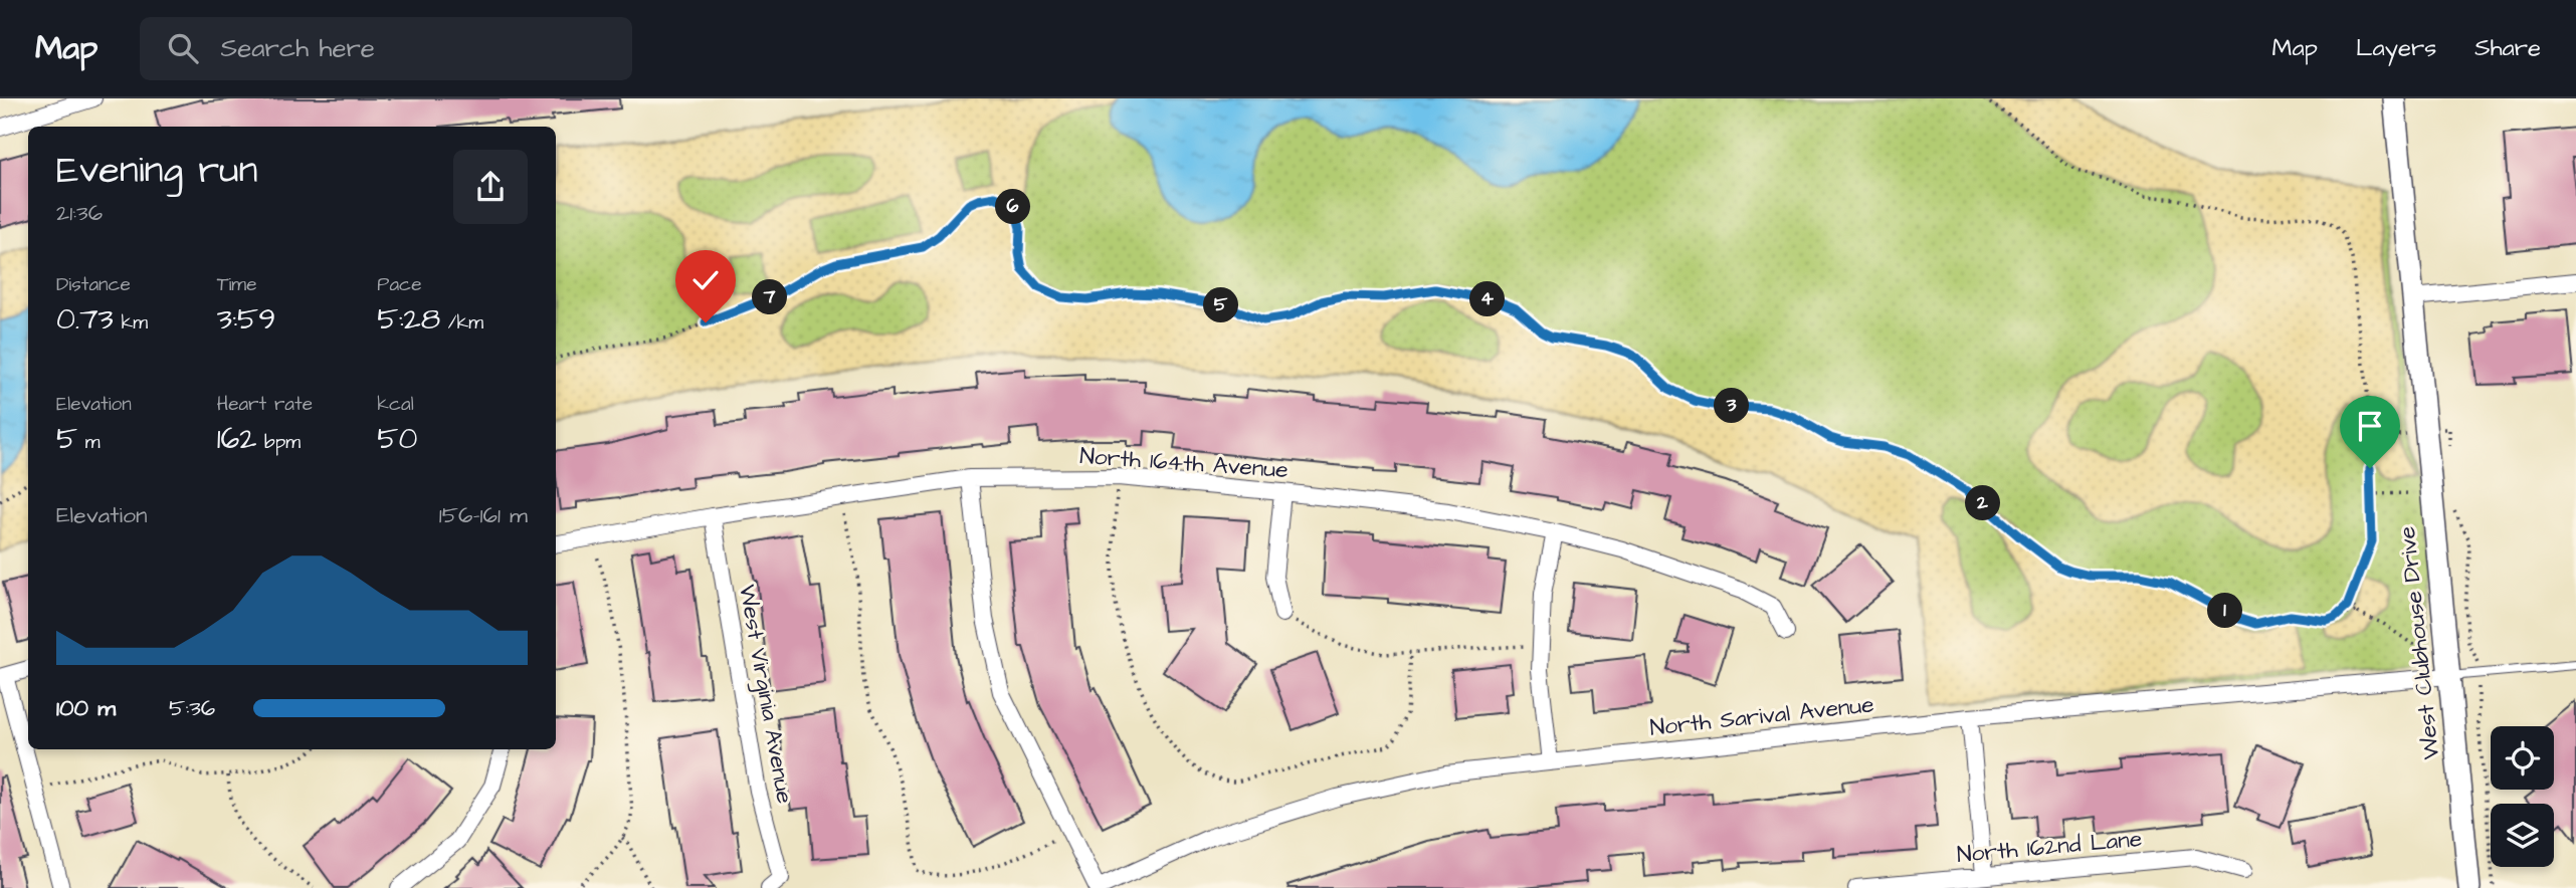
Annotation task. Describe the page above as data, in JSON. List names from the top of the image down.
{
  "streets": {
    "street": [
      "North 164th Avenue",
      "West Clubhouse Drive",
      "West Virginia Avenue",
      "North Sarival Avenue",
      "North 162nd Lane"
    ]
  },
  "crossings": [
    ["North 164th Avenue", "West Virginia Avenue"],
    ["West Clubhouse Drive", "North Sarival Avenue"]
  ],
  "page": {
    "header": "Map",
    "search": "Search here",
    "nav": ["Map", "Layers", "Share"],
    "heading": ["Evening run", "21:36"],
    "pins": [
      "6",
      "7",
      "4",
      "5",
      "3",
      "2",
      "1"
    ],
    "stats": [
      ["Distance", "0.73 km"],
      ["Time", "3:59"],
      ["Pace", "5:28 /km"],
      ["Elevation", "5 m"],
      ["Heart rate", "162 bpm"],
      ["kcal", "50"]
    ],
    "chart": ["Elevation", "156–161 m"],
    "list": [
      {
        "name": "100 m",
        "note": "5:36"
      }
    ]
  }
}
